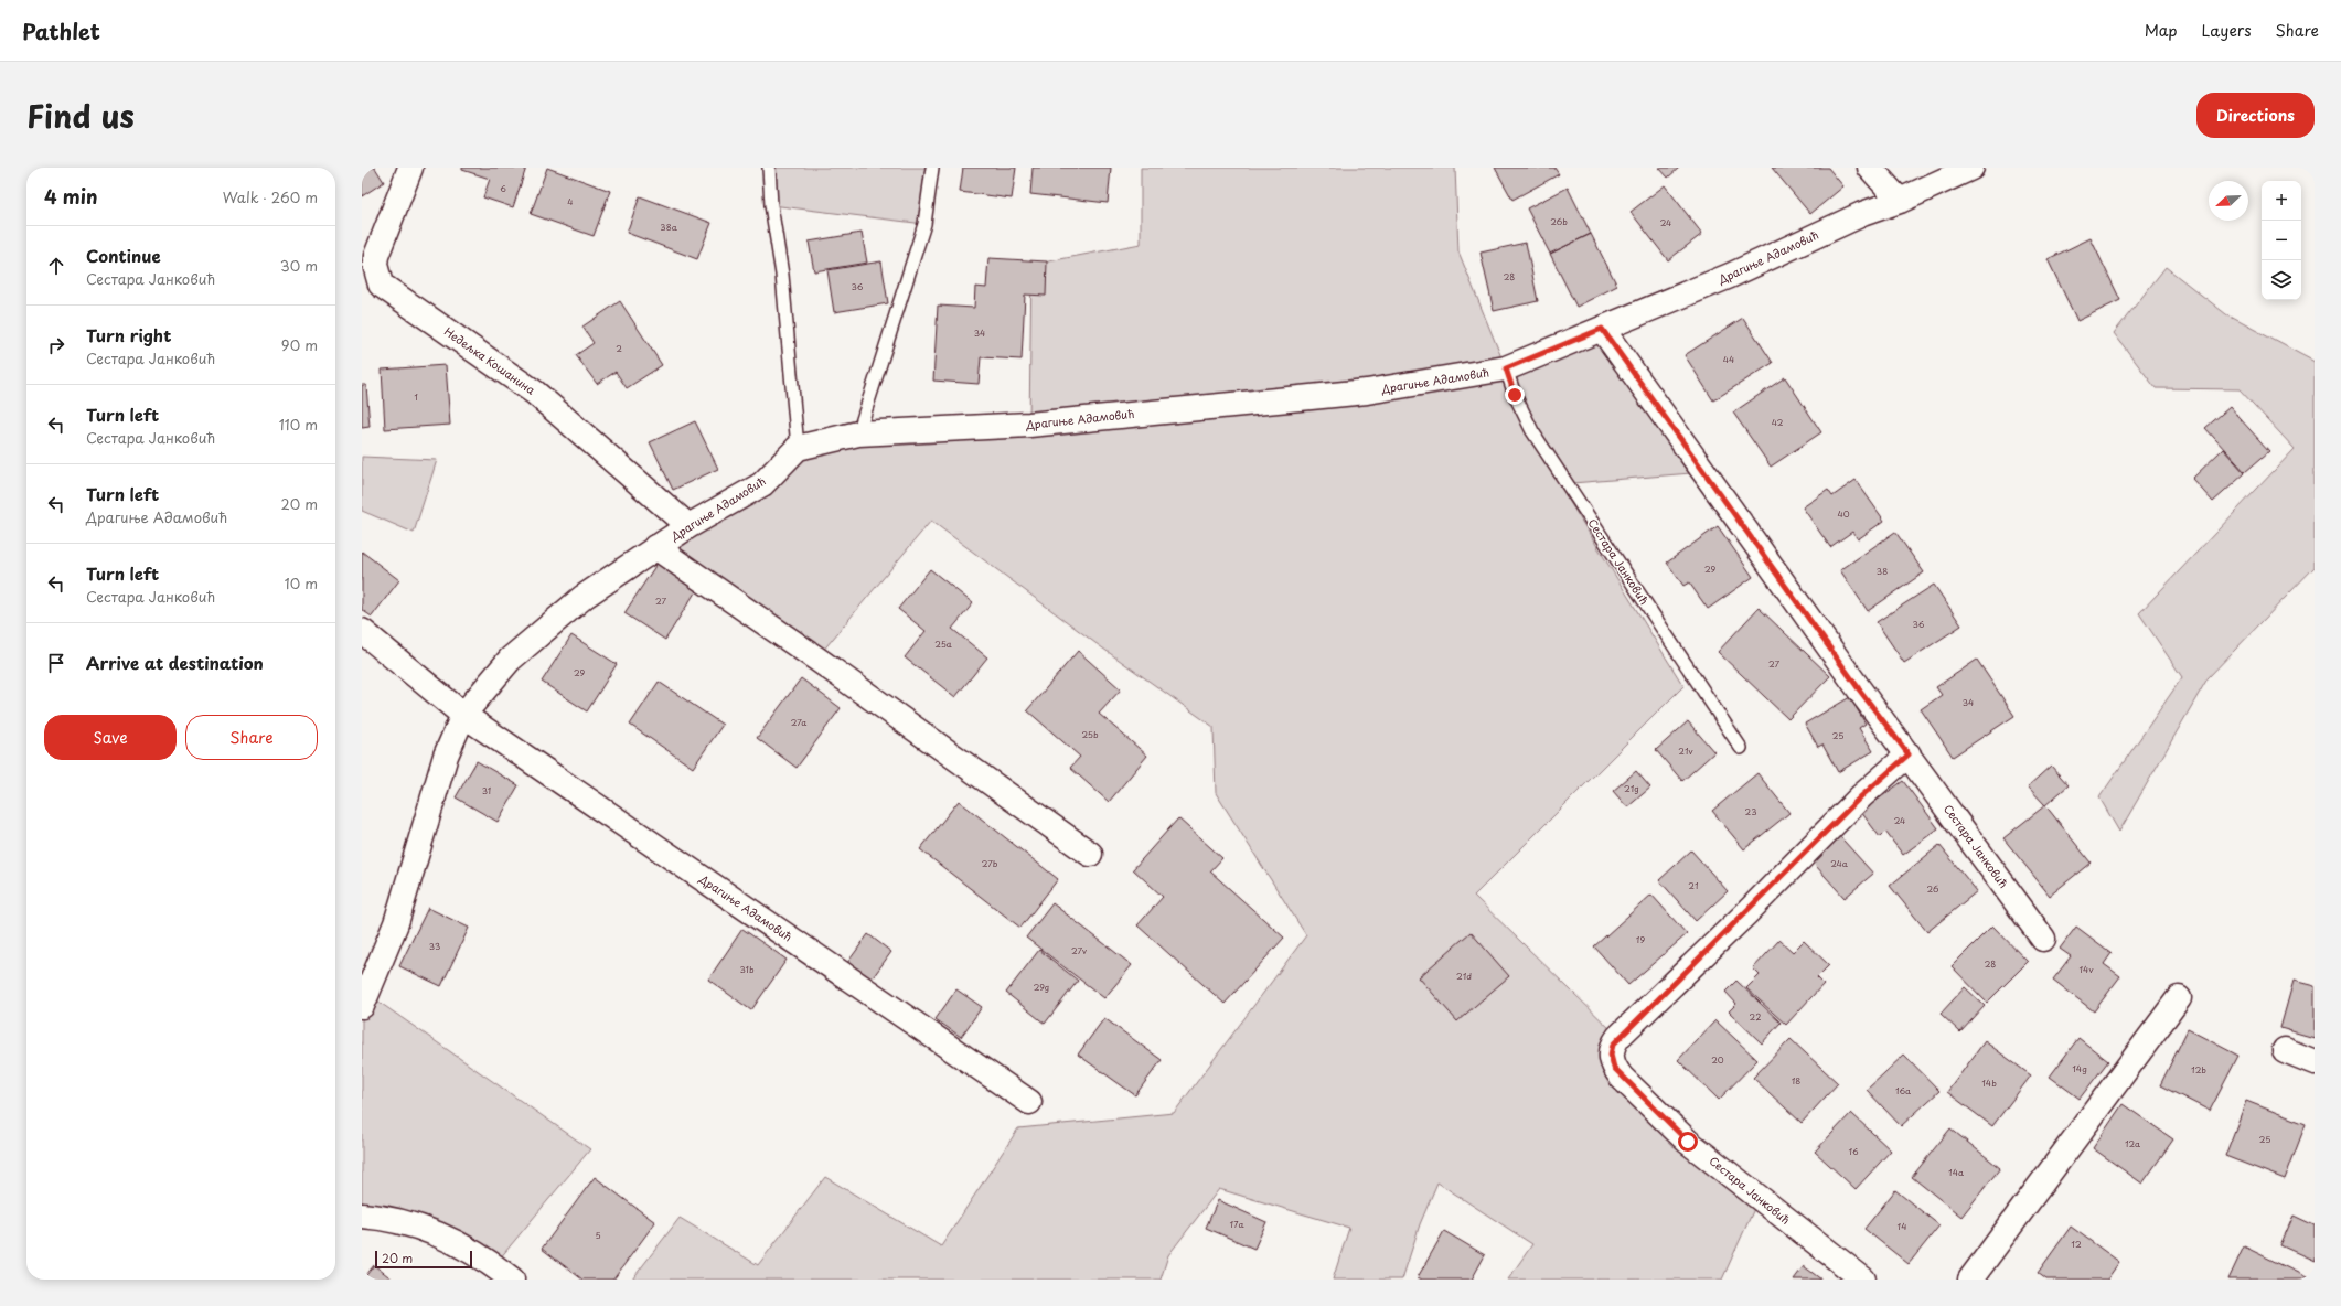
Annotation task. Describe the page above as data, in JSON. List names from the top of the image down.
{
  "streets": {
    "street": ["Драгиње Адамовић", "Недељка Кошанина", "Сестара Јанковић"]
  },
  "crossings": [
    ["Драгиње Адамовић", "Недељка Кошанина"],
    ["Драгиње Адамовић", "Сестара Јанковић"]
  ],
  "house_numbers": [
    "6",
    "4",
    "26b",
    "24",
    "38a",
    "28",
    "36",
    "34",
    "2",
    "44",
    "1",
    "42",
    "40",
    "29",
    "38",
    "27",
    "36",
    "25a",
    "27",
    "29",
    "34",
    "27a",
    "25b",
    "25",
    "21v",
    "21g",
    "31",
    "23",
    "24",
    "27b",
    "24a",
    "21",
    "26",
    "19",
    "33",
    "27v",
    "28",
    "31b",
    "14v",
    "21d",
    "29g",
    "22",
    "20",
    "14g",
    "12b",
    "18",
    "14b",
    "16a",
    "25",
    "12a",
    "16",
    "14a",
    "17a",
    "14",
    "5",
    "12"
  ],
  "scale_bar": "20 m",
  "north": "bottom left",
  "page": {
    "header": "Pathlet",
    "nav": ["Map", "Layers", "Share"],
    "title": "Find us",
    "buttons": [
      "Directions",
      ["Save", "Share"]
    ],
    "heading": ["4 min", "Walk · 260 m"],
    "map_buttons": ["+", "−"],
    "list": [
      ["Continue", "Сестара Јанковић", "30 m"],
      ["Turn right", "Сестара Јанковић", "90 m"],
      ["Turn left", "Сестара Јанковић", "110 m"],
      ["Turn left", "Драгиње Адамовић", "20 m"],
      ["Turn left", "Сестара Јанковић", "10 m"],
      "Arrive at destination"
    ],
    "scale": "20 m"
  }
}
